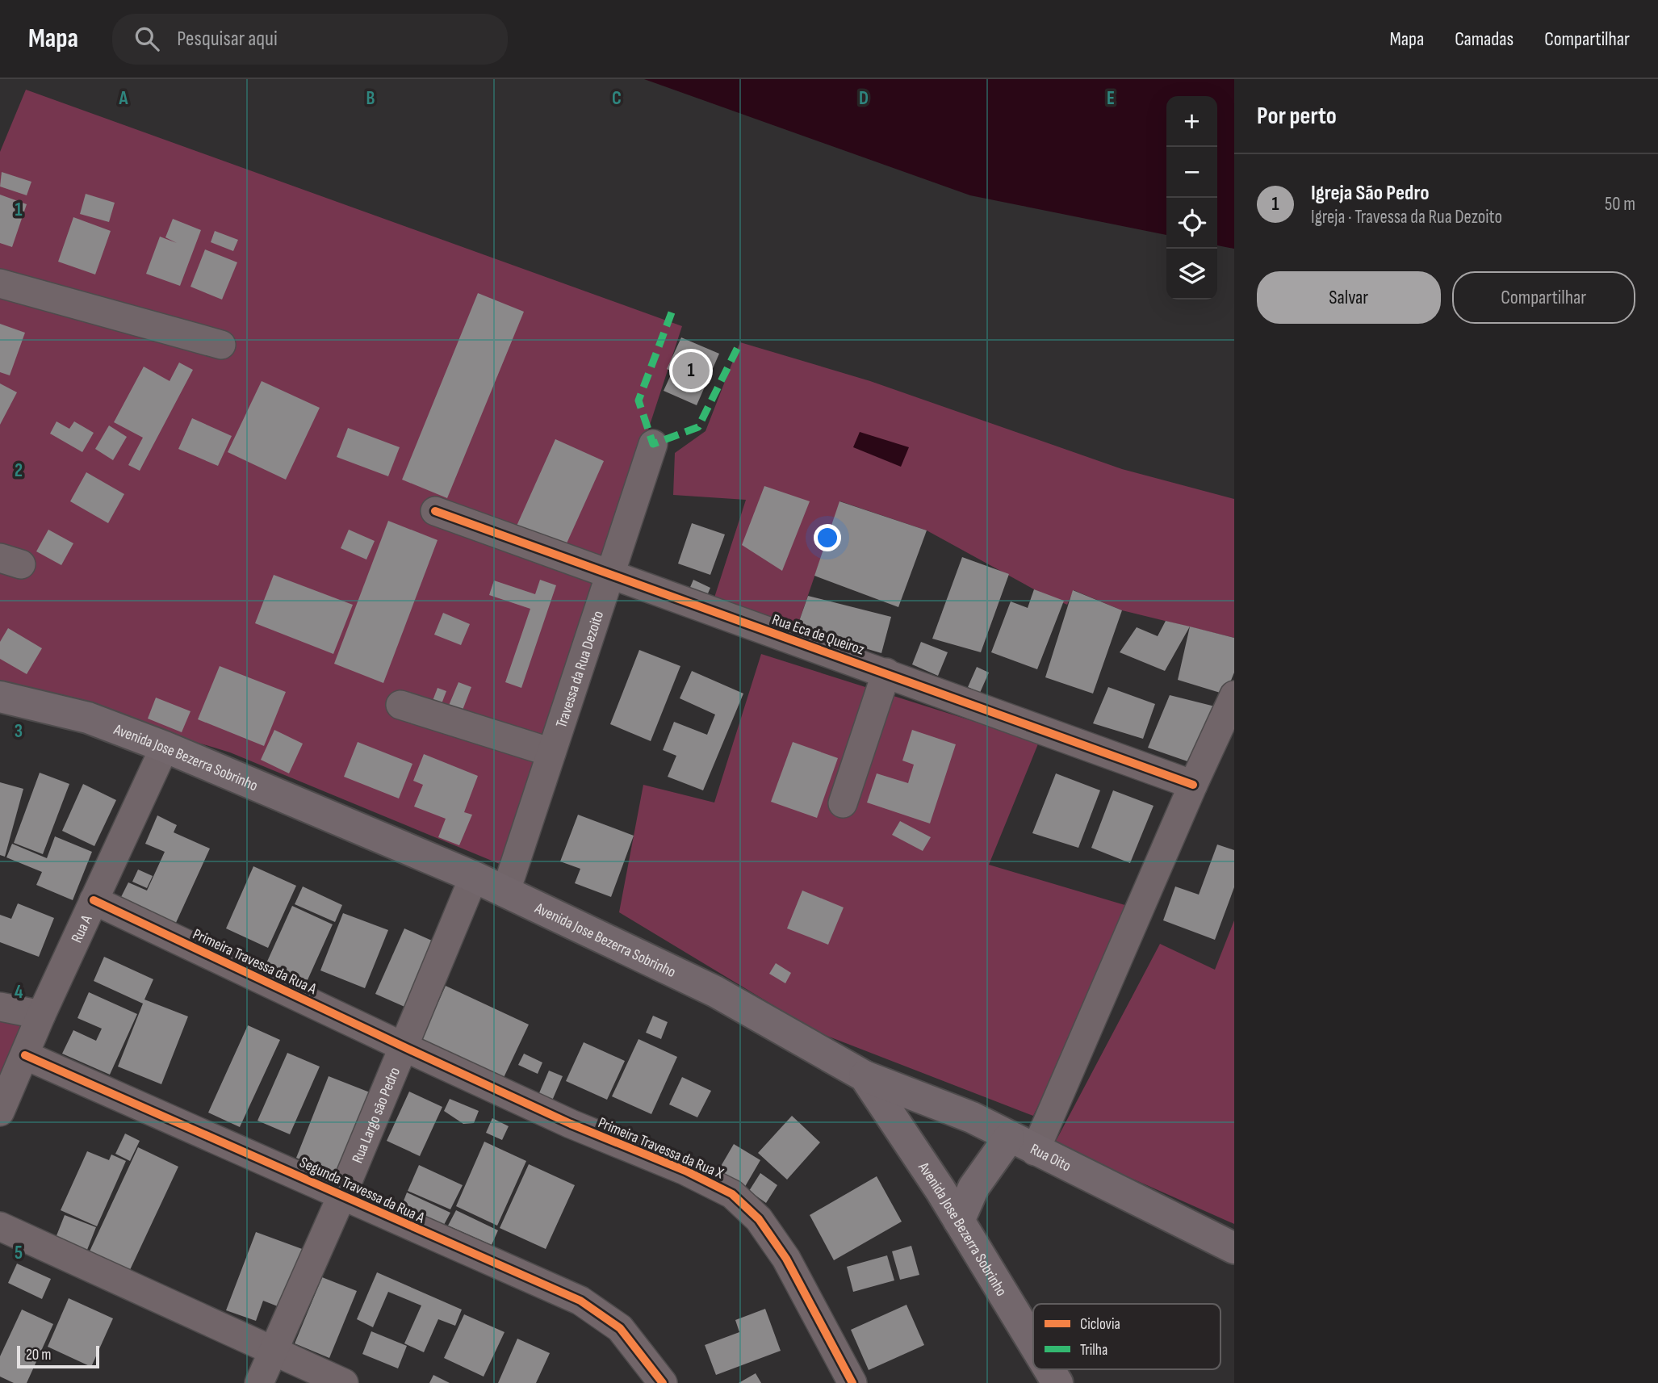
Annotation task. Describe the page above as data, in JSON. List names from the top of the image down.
{
  "streets": {
    "main road": ["Avenida Jose Bezerra Sobrinho", "Rua Oito"],
    "street": [
      "Rua Eca de Queiroz",
      "Travessa da Rua Dezoito",
      "Rua A",
      "Primeira Travessa da Rua A",
      "Rua Largo são Pedro",
      "Primeira Travessa da Rua X",
      "Segunda Travessa da Rua A"
    ]
  },
  "crossings": [
    ["Rua Eca de Queiroz", "Travessa da Rua Dezoito"],
    ["Travessa da Rua Dezoito", "Avenida Jose Bezerra Sobrinho"],
    ["Avenida Jose Bezerra Sobrinho", "Rua A"],
    ["Avenida Jose Bezerra Sobrinho", "Rua Largo são Pedro"],
    ["Avenida Jose Bezerra Sobrinho", "Rua Oito"],
    ["Rua A", "Primeira Travessa da Rua A"],
    ["Rua A", "Segunda Travessa da Rua A"],
    ["Primeira Travessa da Rua A", "Rua Largo são Pedro"],
    ["Primeira Travessa da Rua A", "Primeira Travessa da Rua X"],
    ["Rua Largo são Pedro", "Primeira Travessa da Rua X"],
    ["Rua Largo são Pedro", "Segunda Travessa da Rua A"]
  ],
  "legend": ["Ciclovia", "Trilha"],
  "scale_bar": "20 m",
  "page": {
    "header": "Mapa",
    "search": "Pesquisar aqui",
    "nav": ["Mapa", "Camadas", "Compartilhar"],
    "heading": "Por perto",
    "map_buttons": ["+", "−"],
    "list": [
      {
        "mark": "1",
        "name": "Igreja São Pedro",
        "note": "Igreja · Travessa da Rua Dezoito",
        "value": "50 m"
      }
    ],
    "buttons": ["Salvar", "Compartilhar"],
    "pins": "1",
    "scale": "20 m"
  },
  "grid": {
    "columns": [
      "A",
      "B",
      "C",
      "D",
      "E"
    ],
    "rows": [
      "1",
      "2",
      "3",
      "4",
      "5"
    ]
  }
}
